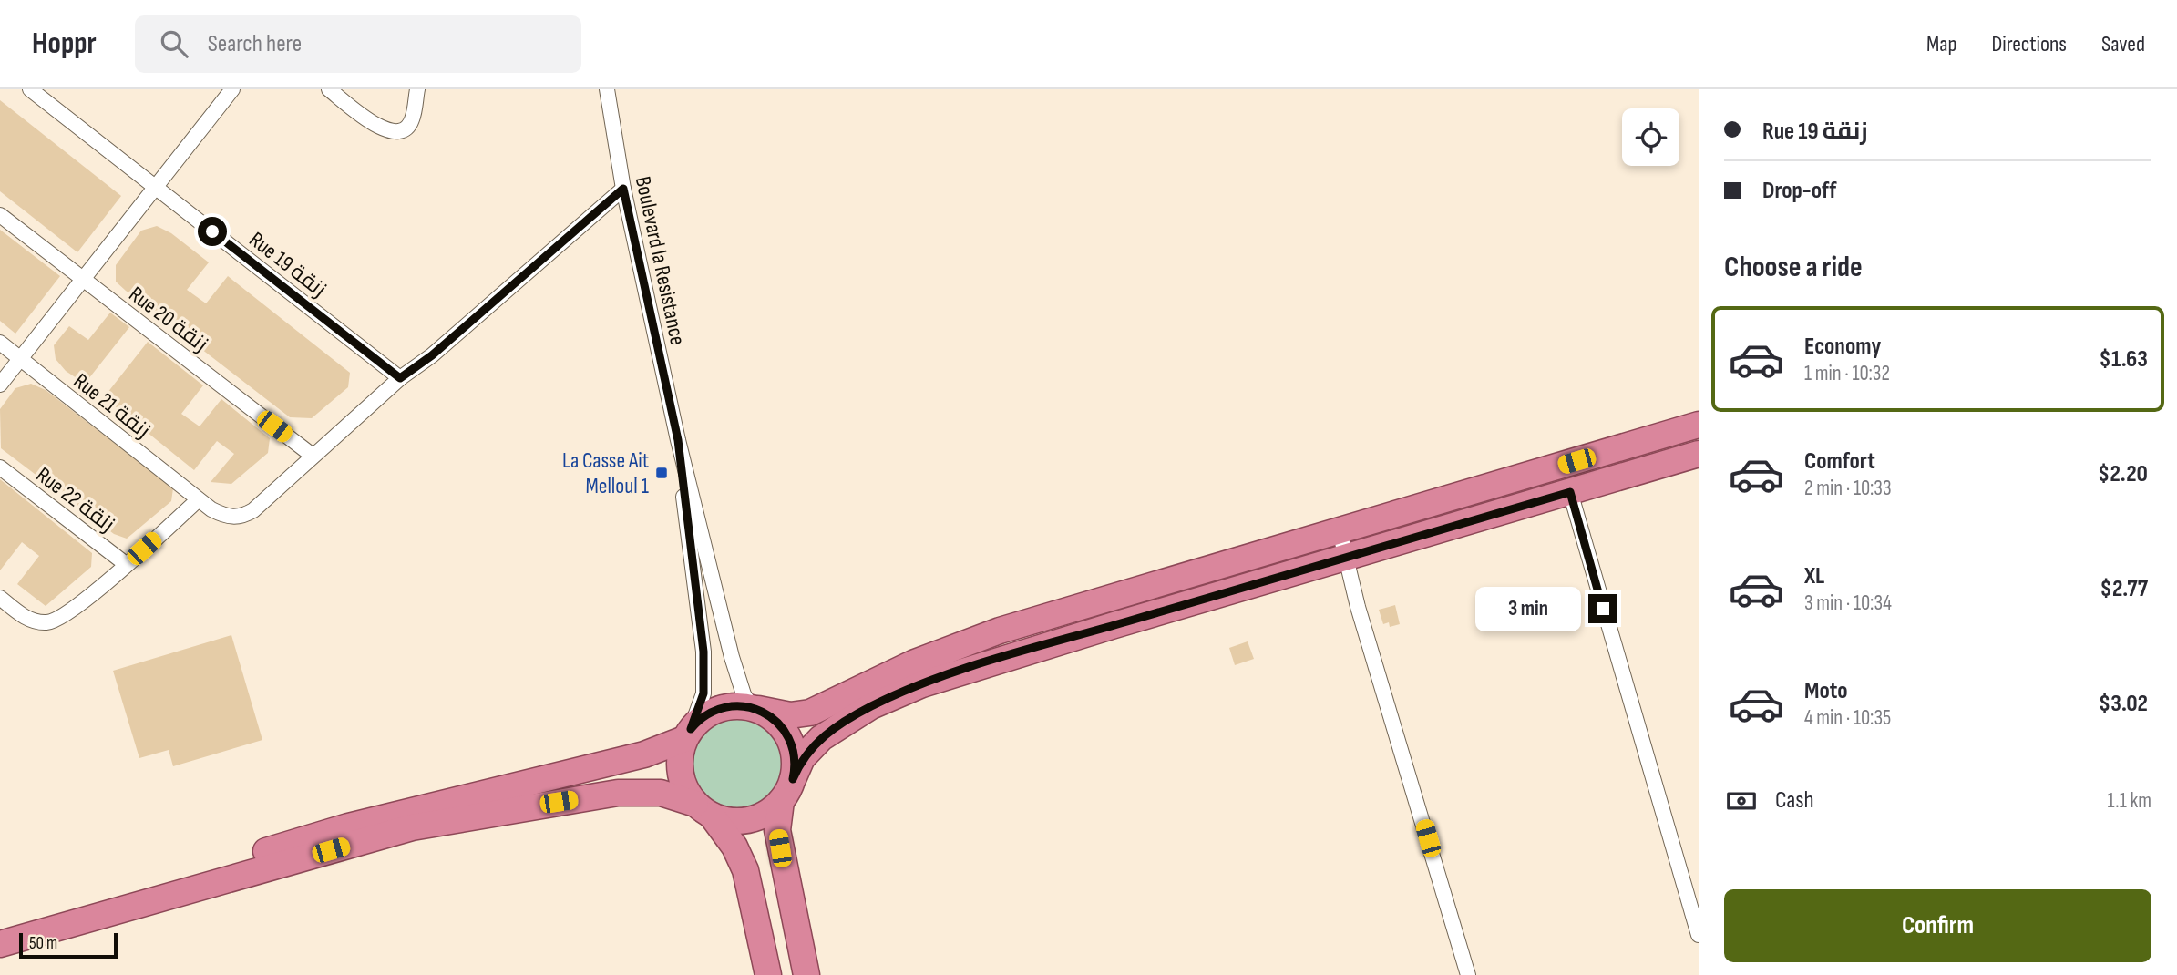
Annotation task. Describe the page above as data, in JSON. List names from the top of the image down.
{
  "streets": {
    "street": [
      "Boulevard la Resistance",
      "Rue 19 زنقة",
      "Rue 20 زنقة",
      "Rue 21 زنقة",
      "Rue 22 زنقة"
    ]
  },
  "crossings": [
    ["Boulevard la Resistance", "Rue 21 زنقة"],
    ["Rue 19 زنقة", "Rue 21 زنقة"],
    ["Rue 20 زنقة", "Rue 21 زنقة"]
  ],
  "places": {
    "transit": ["La Casse Ait Melloul 1"]
  },
  "scale_bar": "50 m",
  "page": {
    "header": "Hoppr",
    "search": "Search here",
    "nav": ["Map", "Directions", "Saved"],
    "banner": ["Rue 19 زنقة", "Drop-off"],
    "heading": "Choose a ride",
    "list": [
      {
        "name": "Economy",
        "note": "1 min · 10:32",
        "value": "$1.63"
      },
      {
        "name": "Comfort",
        "note": "2 min · 10:33",
        "value": "$2.20"
      },
      {
        "name": "XL",
        "note": "3 min · 10:34",
        "value": "$2.77"
      },
      {
        "name": "Moto",
        "note": "4 min · 10:35",
        "value": "$3.02"
      }
    ],
    "bubble": "3 min",
    "pay": ["Cash", "1.1 km"],
    "buttons": "Confirm",
    "scale": "50 m"
  }
}
